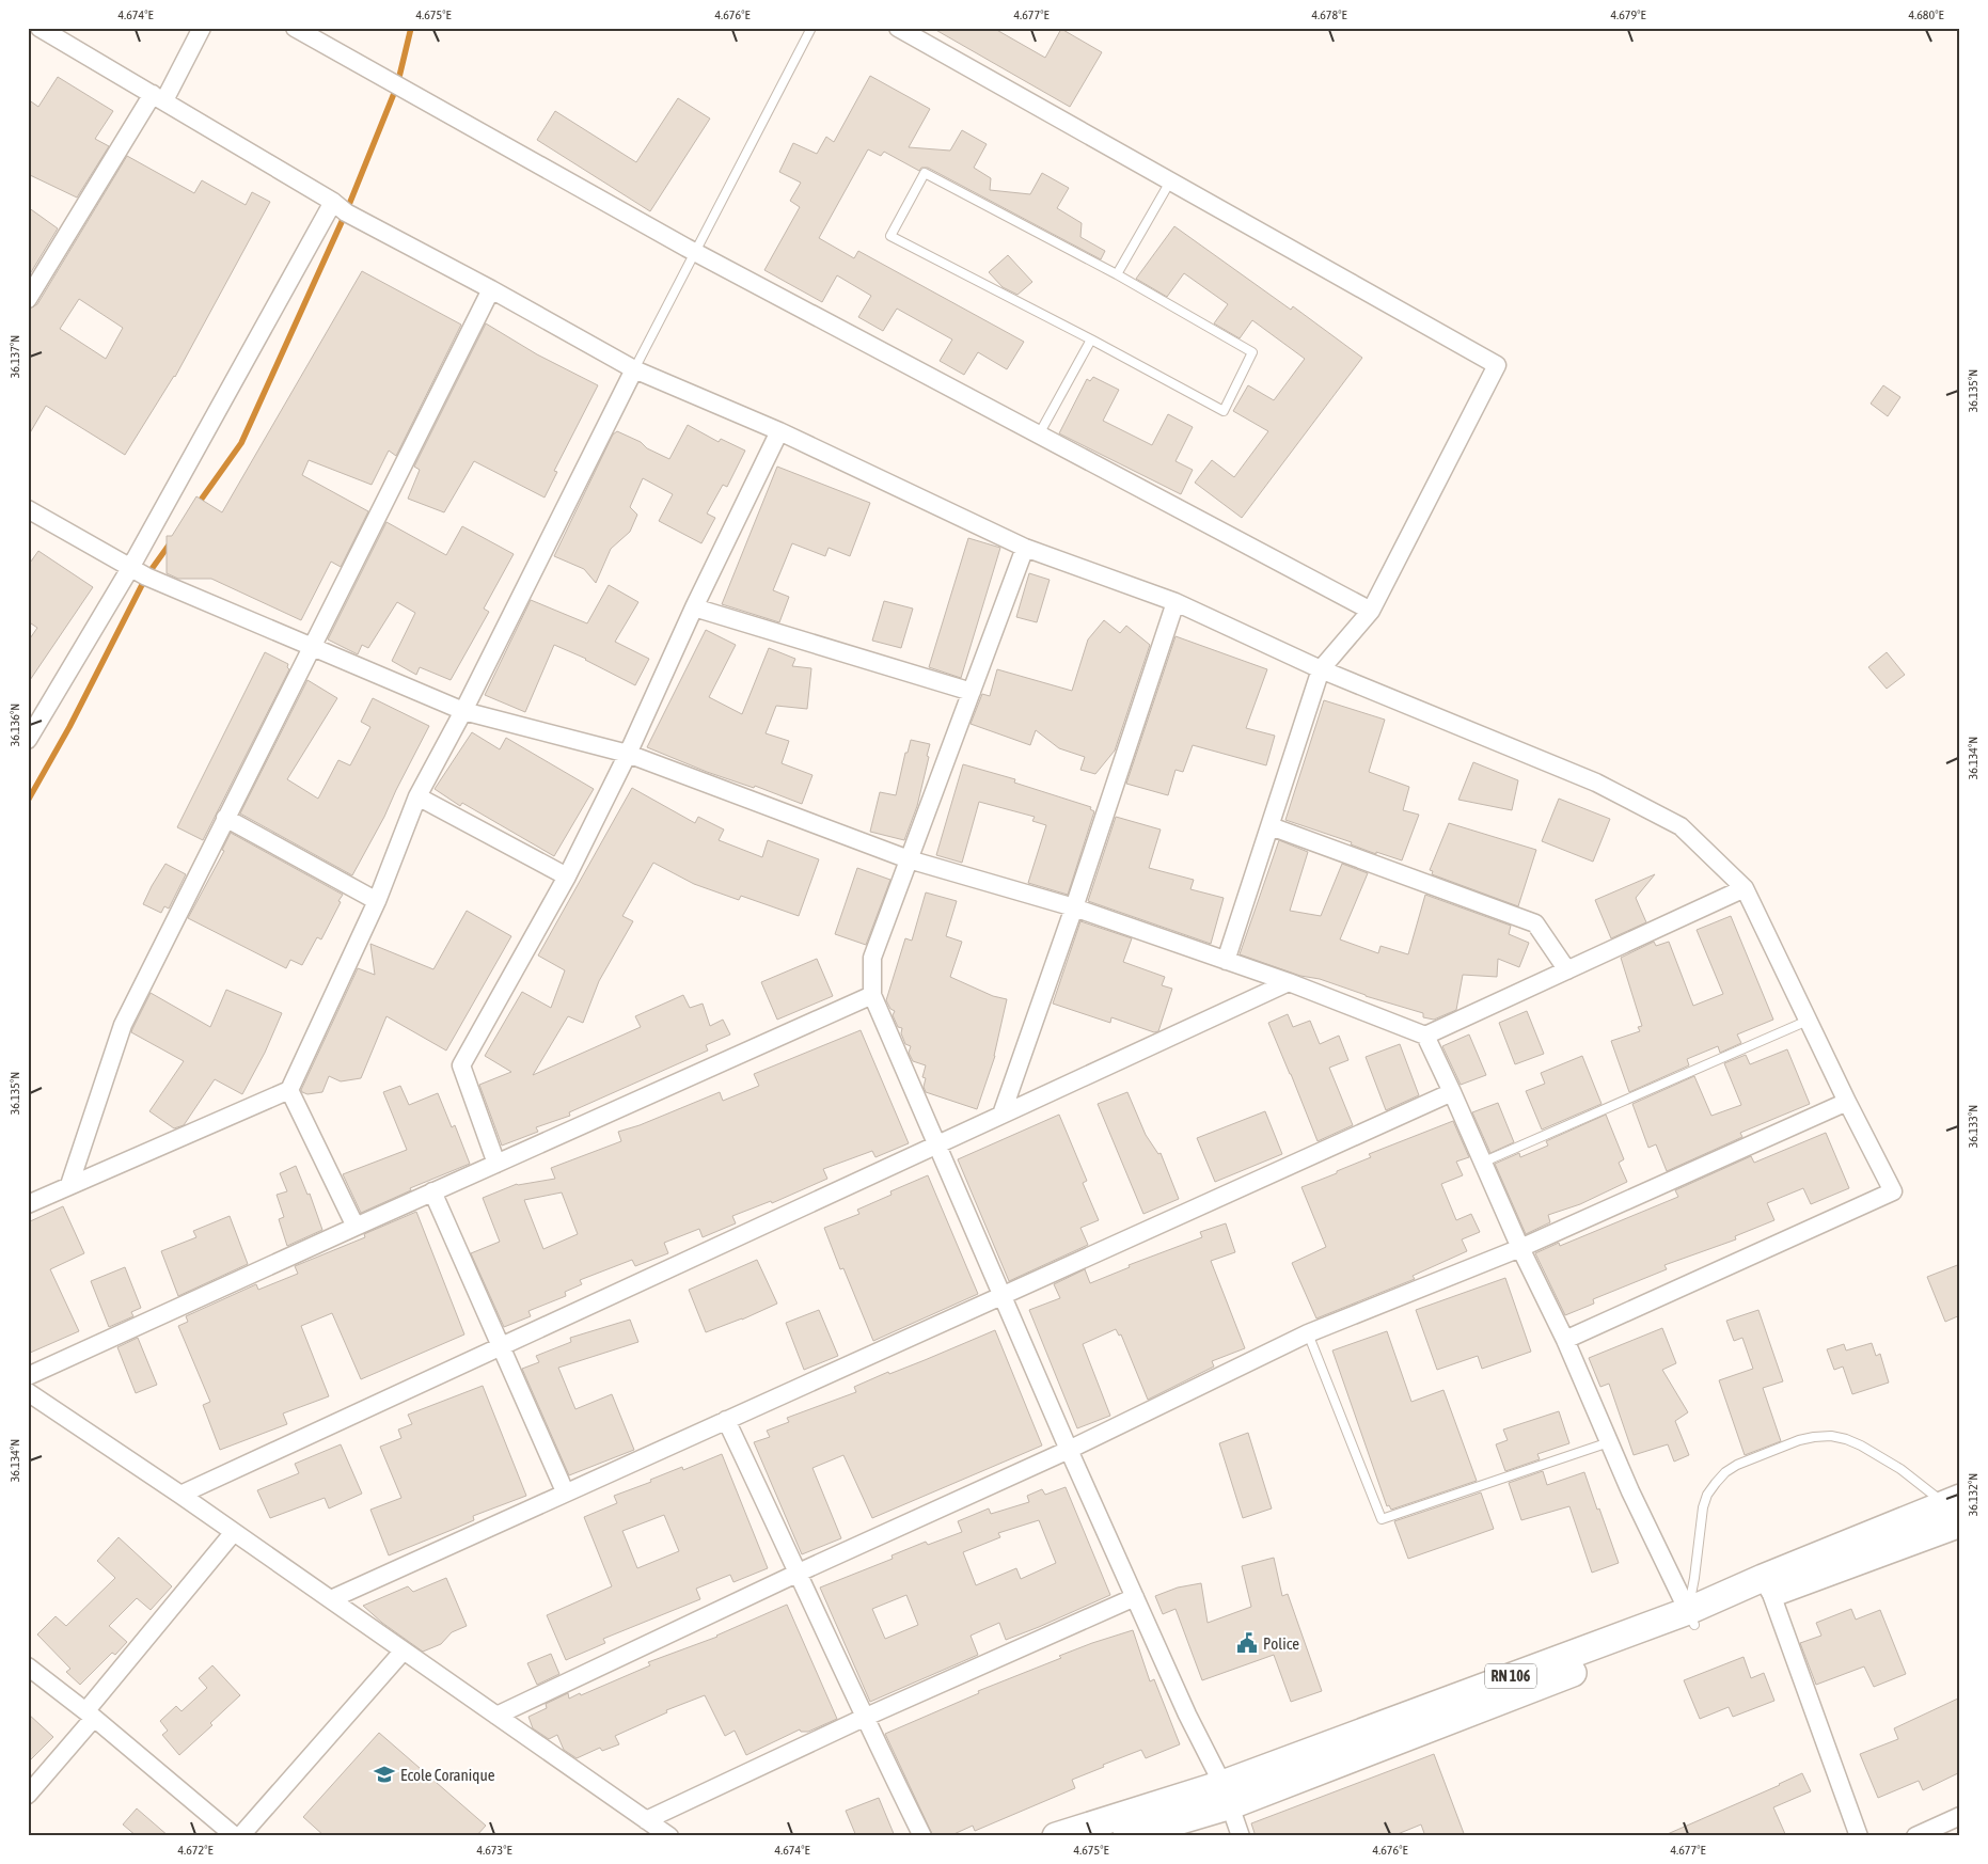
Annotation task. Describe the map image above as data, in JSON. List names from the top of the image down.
{
  "streets": {
    "main road": ["RN 106"]
  },
  "places": {
    "public building": ["Police"],
    "school or university": ["Ecole Coranique"]
  },
  "coordinates": [
    "4.674°E",
    "4.675°E",
    "4.676°E",
    "4.677°E",
    "4.678°E",
    "4.679°E",
    "4.680°E",
    "36.137°N",
    "36.135°N",
    "36.136°N",
    "36.134°N",
    "36.133°N",
    "36.132°N",
    "4.672°E",
    "4.673°E"
  ]
}
